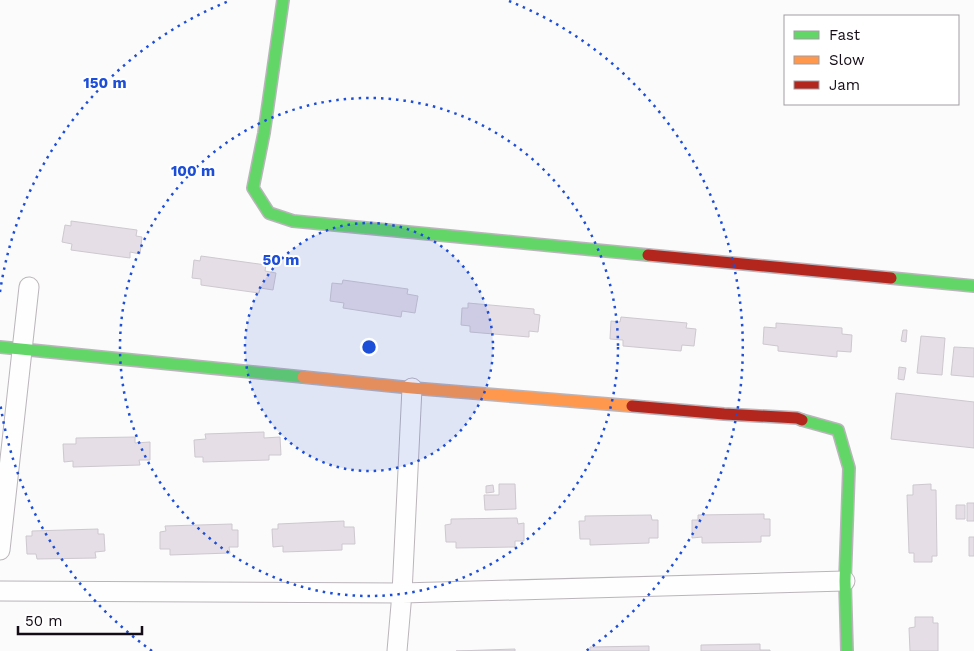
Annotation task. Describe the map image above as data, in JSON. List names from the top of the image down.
{
  "legend": ["Fast", "Slow", "Jam"],
  "scale_bar": "50 m",
  "rings": ["150 m", "100 m", "50 m"]
}
